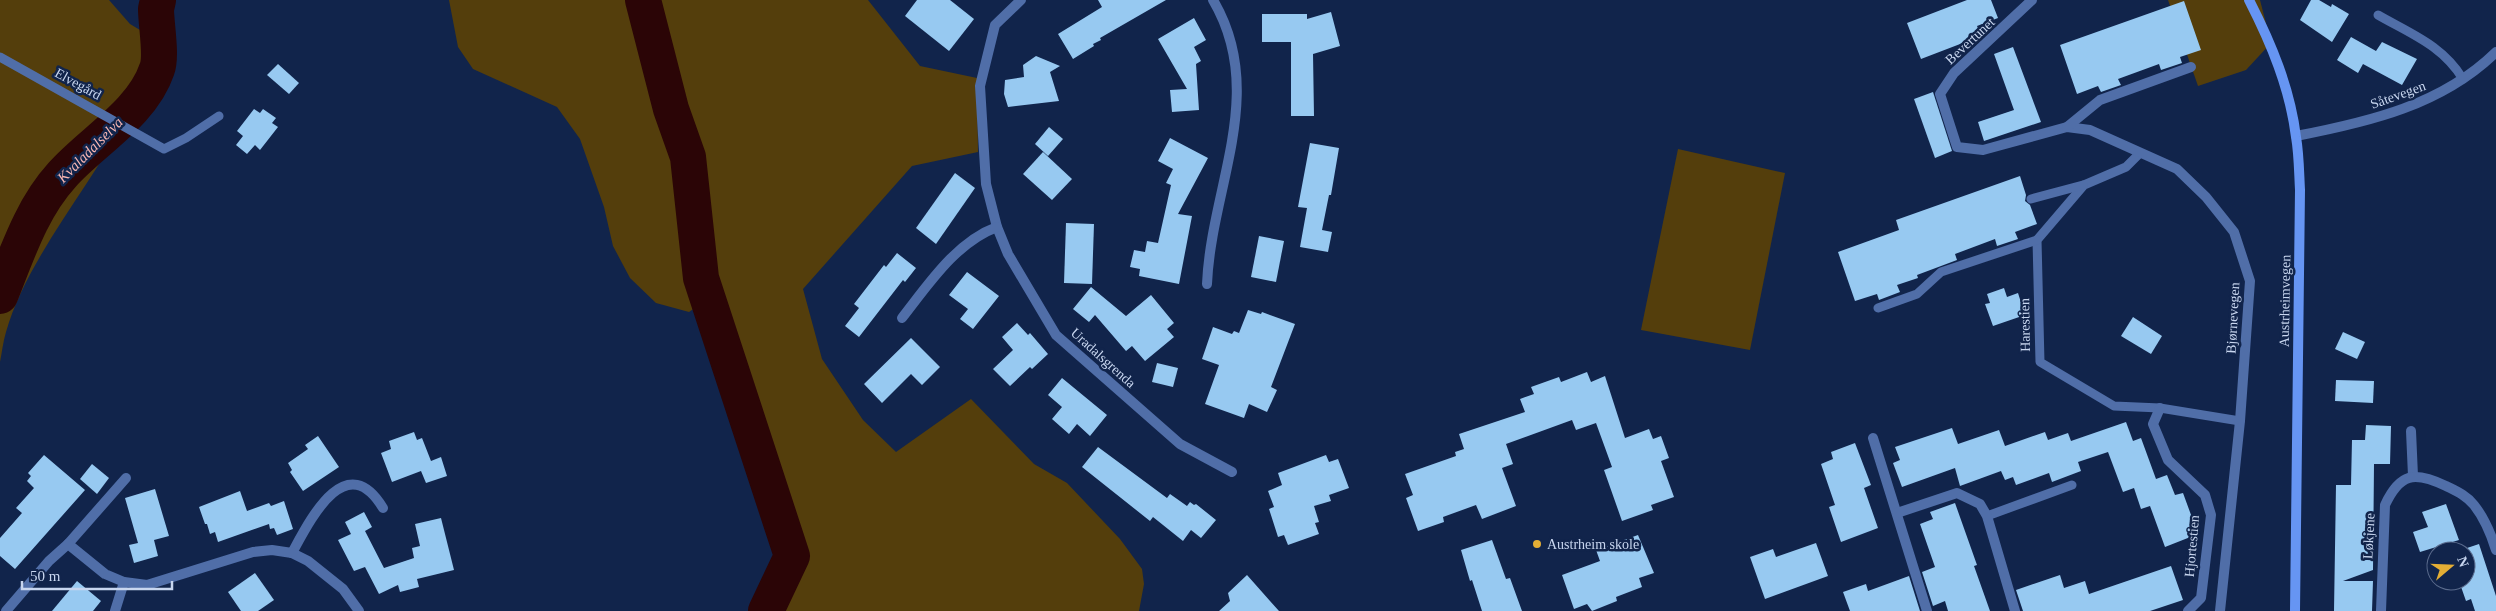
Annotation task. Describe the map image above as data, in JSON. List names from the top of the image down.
{
  "streets": {
    "main road": ["Austrheimvegen"],
    "street": [
      "Bevertunet",
      "Såtevegen",
      "Bjørnevegen",
      "Uradalsgrenda",
      "Løkjene",
      "Hjortestien"
    ],
    "lane": ["Elvegård", "Harestien"]
  },
  "crossings": [
    ["Bevertunet", "Bjørnevegen"],
    ["Såtevegen", "Austrheimvegen"],
    ["Bjørnevegen", "Harestien"],
    ["Harestien", "Hjortestien"]
  ],
  "water": ["Kvaladalselva"],
  "places": ["Austrheim skole"],
  "scale_bar": "50 m",
  "north": "right"
}
